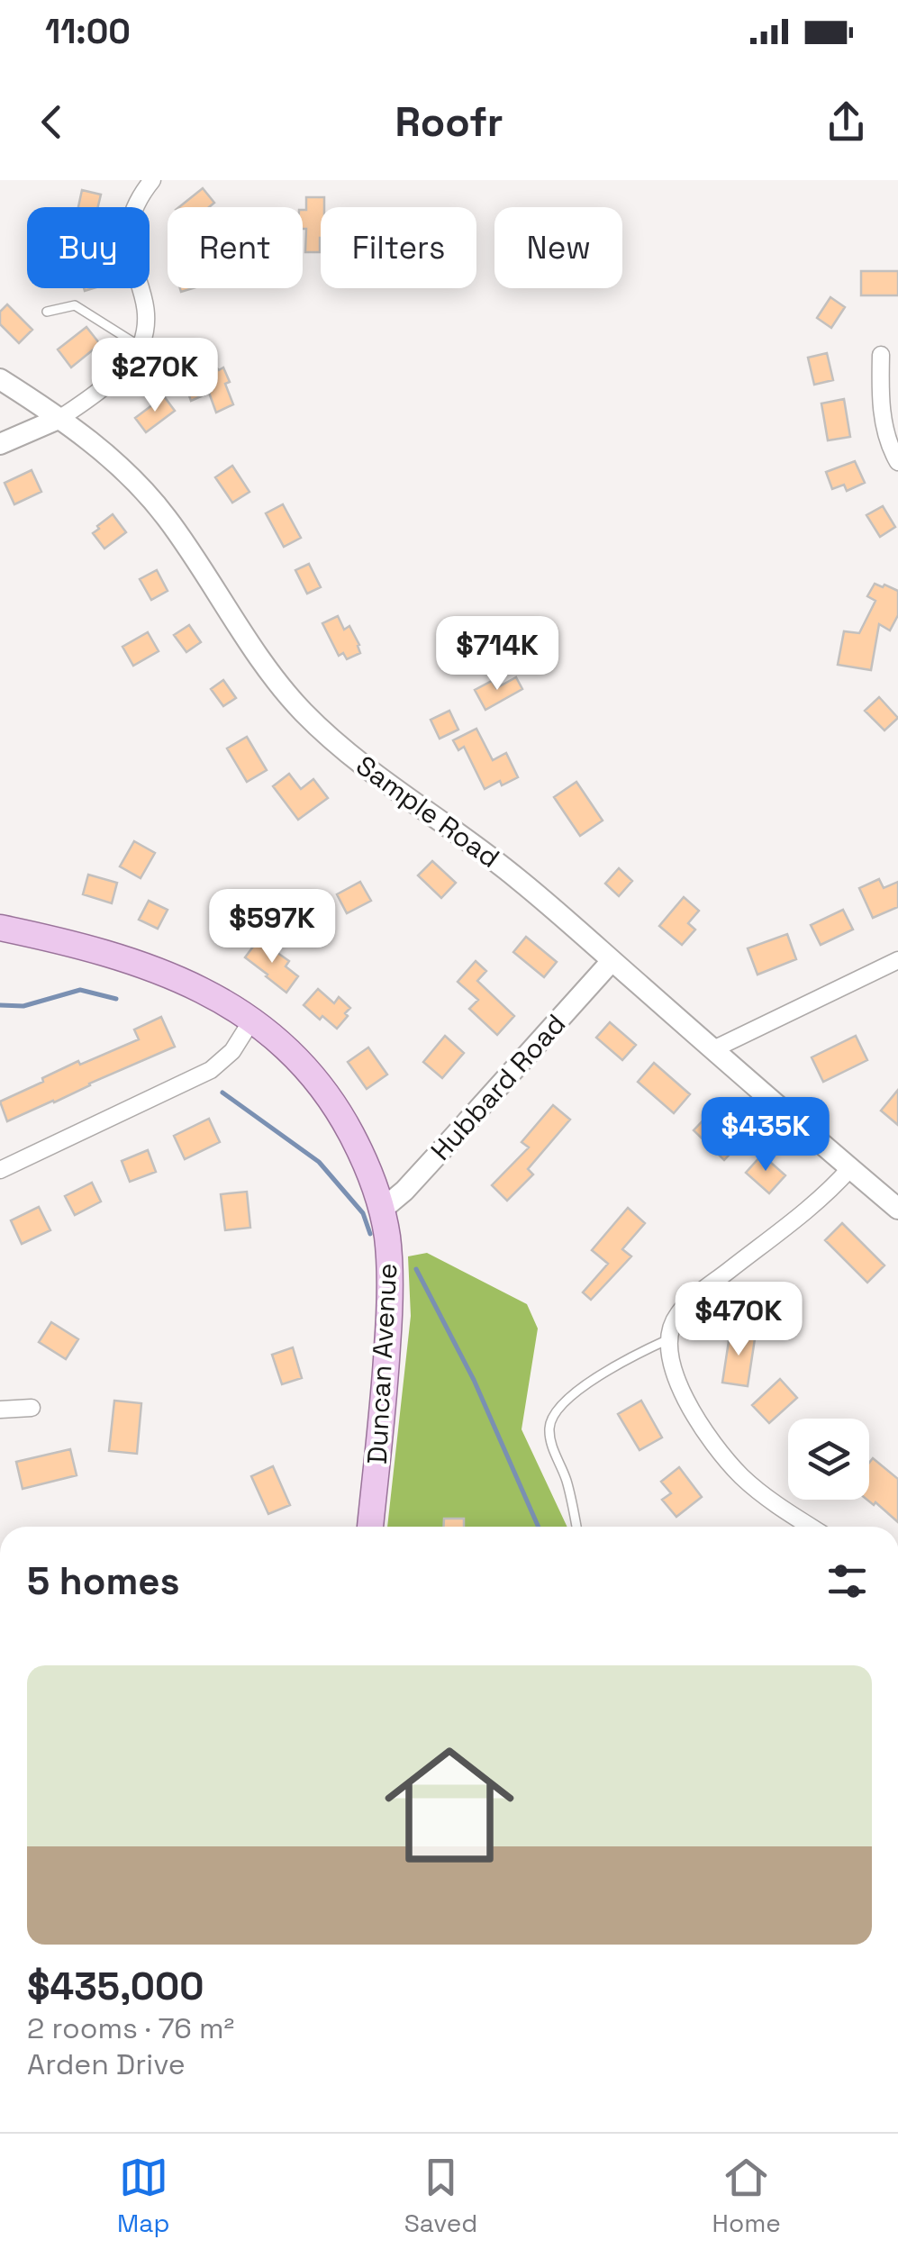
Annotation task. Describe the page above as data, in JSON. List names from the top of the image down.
{
  "streets": {
    "main road": ["Duncan Avenue"],
    "street": ["Sample Road", "Hubbard Road"]
  },
  "crossings": [
    ["Sample Road", "Hubbard Road"],
    ["Hubbard Road", "Duncan Avenue"]
  ],
  "page": {
    "status": "11:00",
    "header": "Roofr",
    "chip": [
      "Buy",
      "Rent",
      "Filters",
      "New"
    ],
    "price": [
      "$270K",
      "$714K",
      "$597K",
      "$435K",
      "$470K"
    ],
    "heading": "5 homes",
    "list": [
      {
        "name": "$435,000",
        "note": "2 rooms · 76 m² · Arden Drive"
      }
    ],
    "tabs": ["Map", "Saved", "Home"]
  }
}
